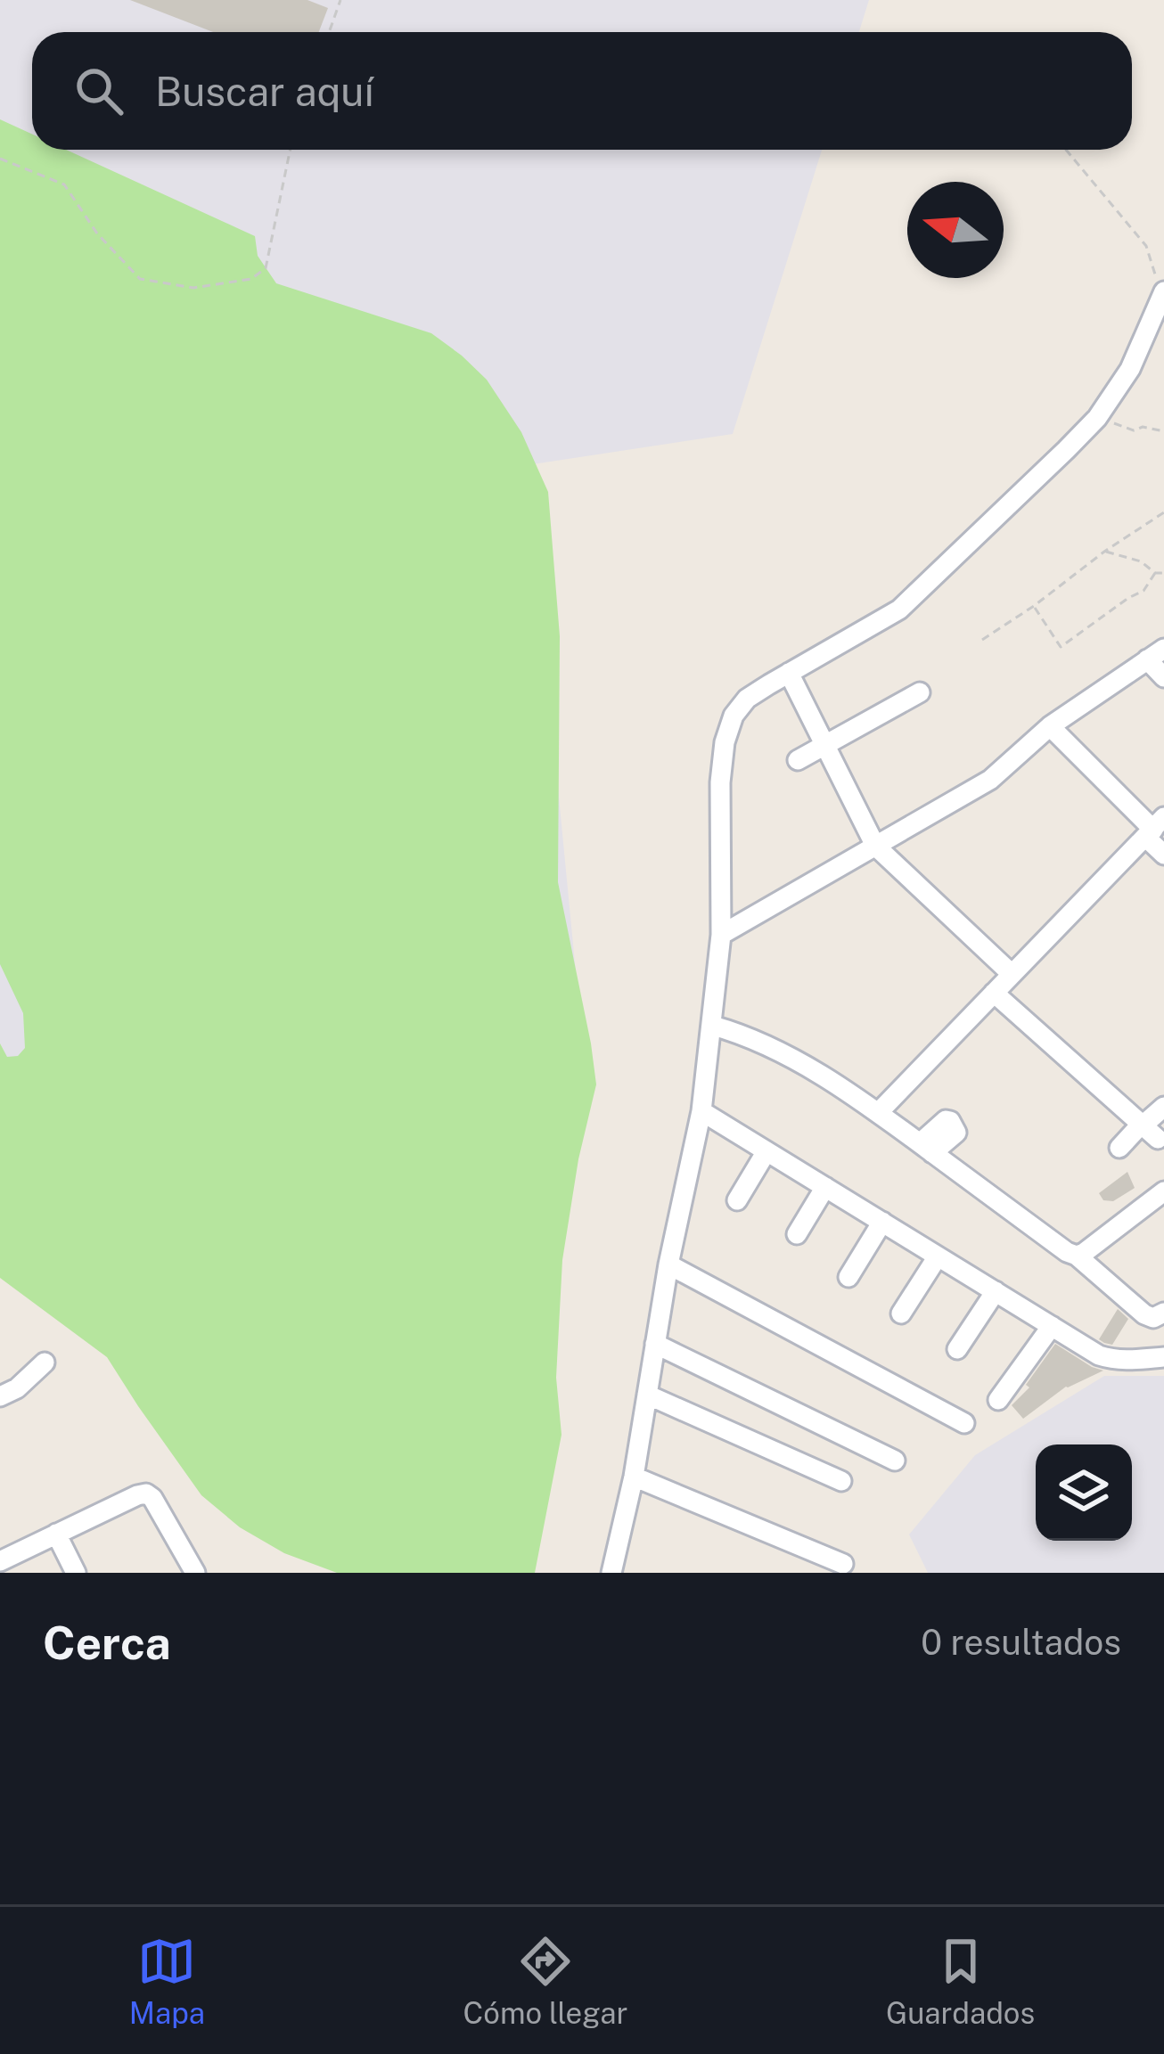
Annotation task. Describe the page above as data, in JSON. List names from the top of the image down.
{
  "north": "left",
  "page": {
    "search": "Buscar aquí",
    "heading": ["Cerca", "0 resultados"],
    "nav": ["Mapa", "Cómo llegar", "Guardados"]
  }
}
